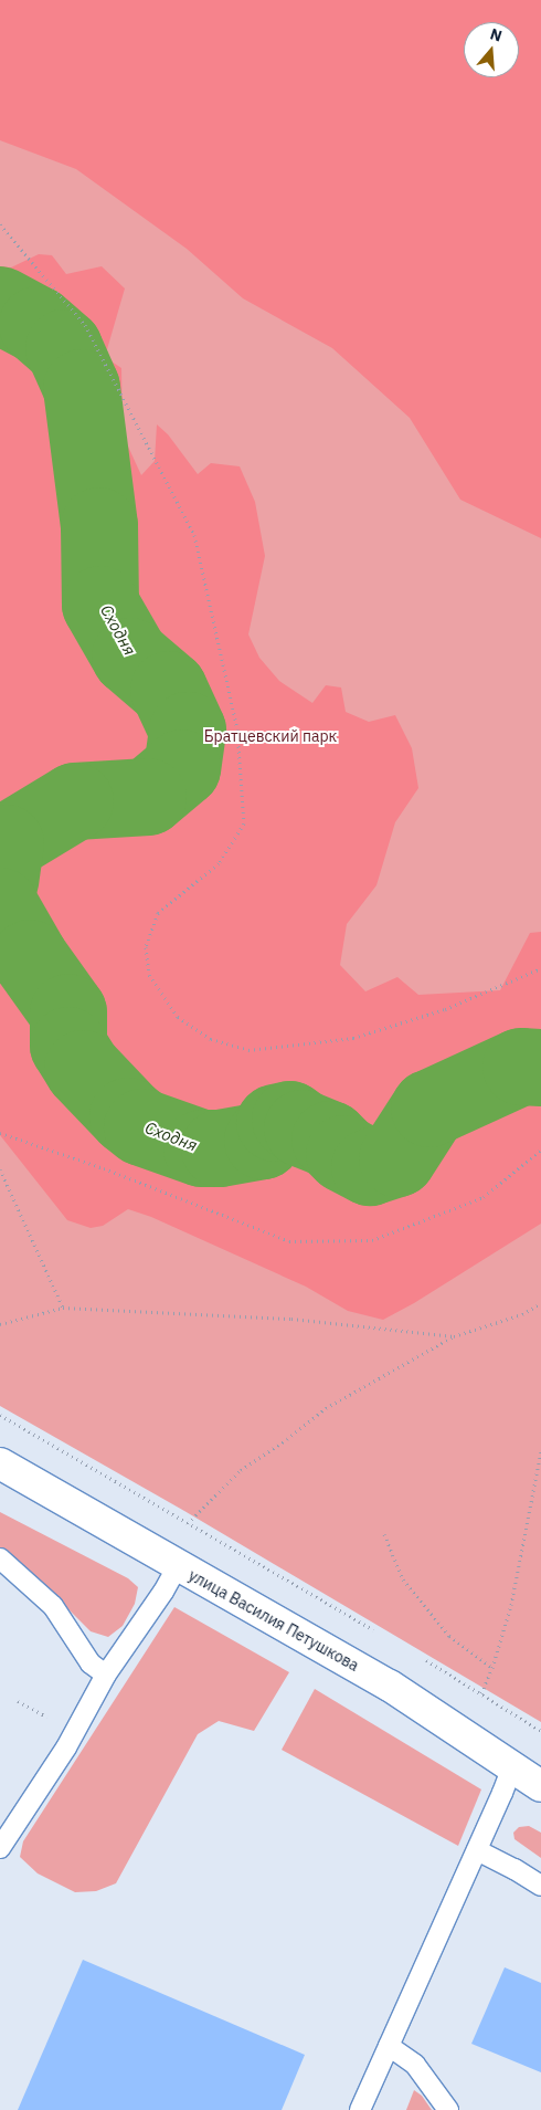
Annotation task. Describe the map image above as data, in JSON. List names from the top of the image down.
{
  "streets": {
    "street": ["улица Василия Петушкова"]
  },
  "water": ["Сходня"],
  "parks": ["Братцевский парк"],
  "north": "top"
}
